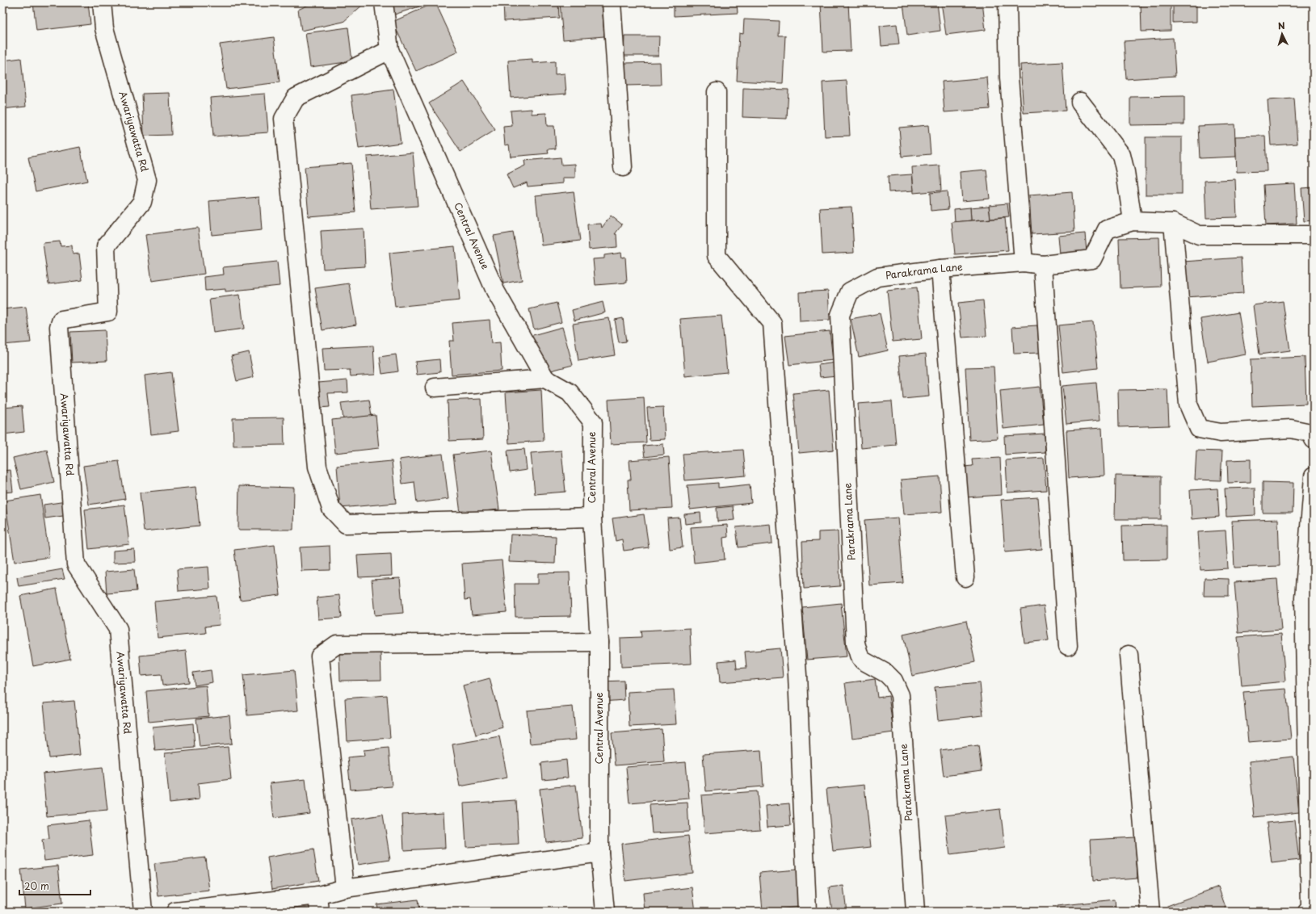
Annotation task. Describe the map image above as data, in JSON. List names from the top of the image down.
{
  "streets": {
    "street": ["Awariyawatta Rd", "Central Avenue", "Parakrama Lane"]
  },
  "scale_bar": "20 m",
  "north": "top"
}
